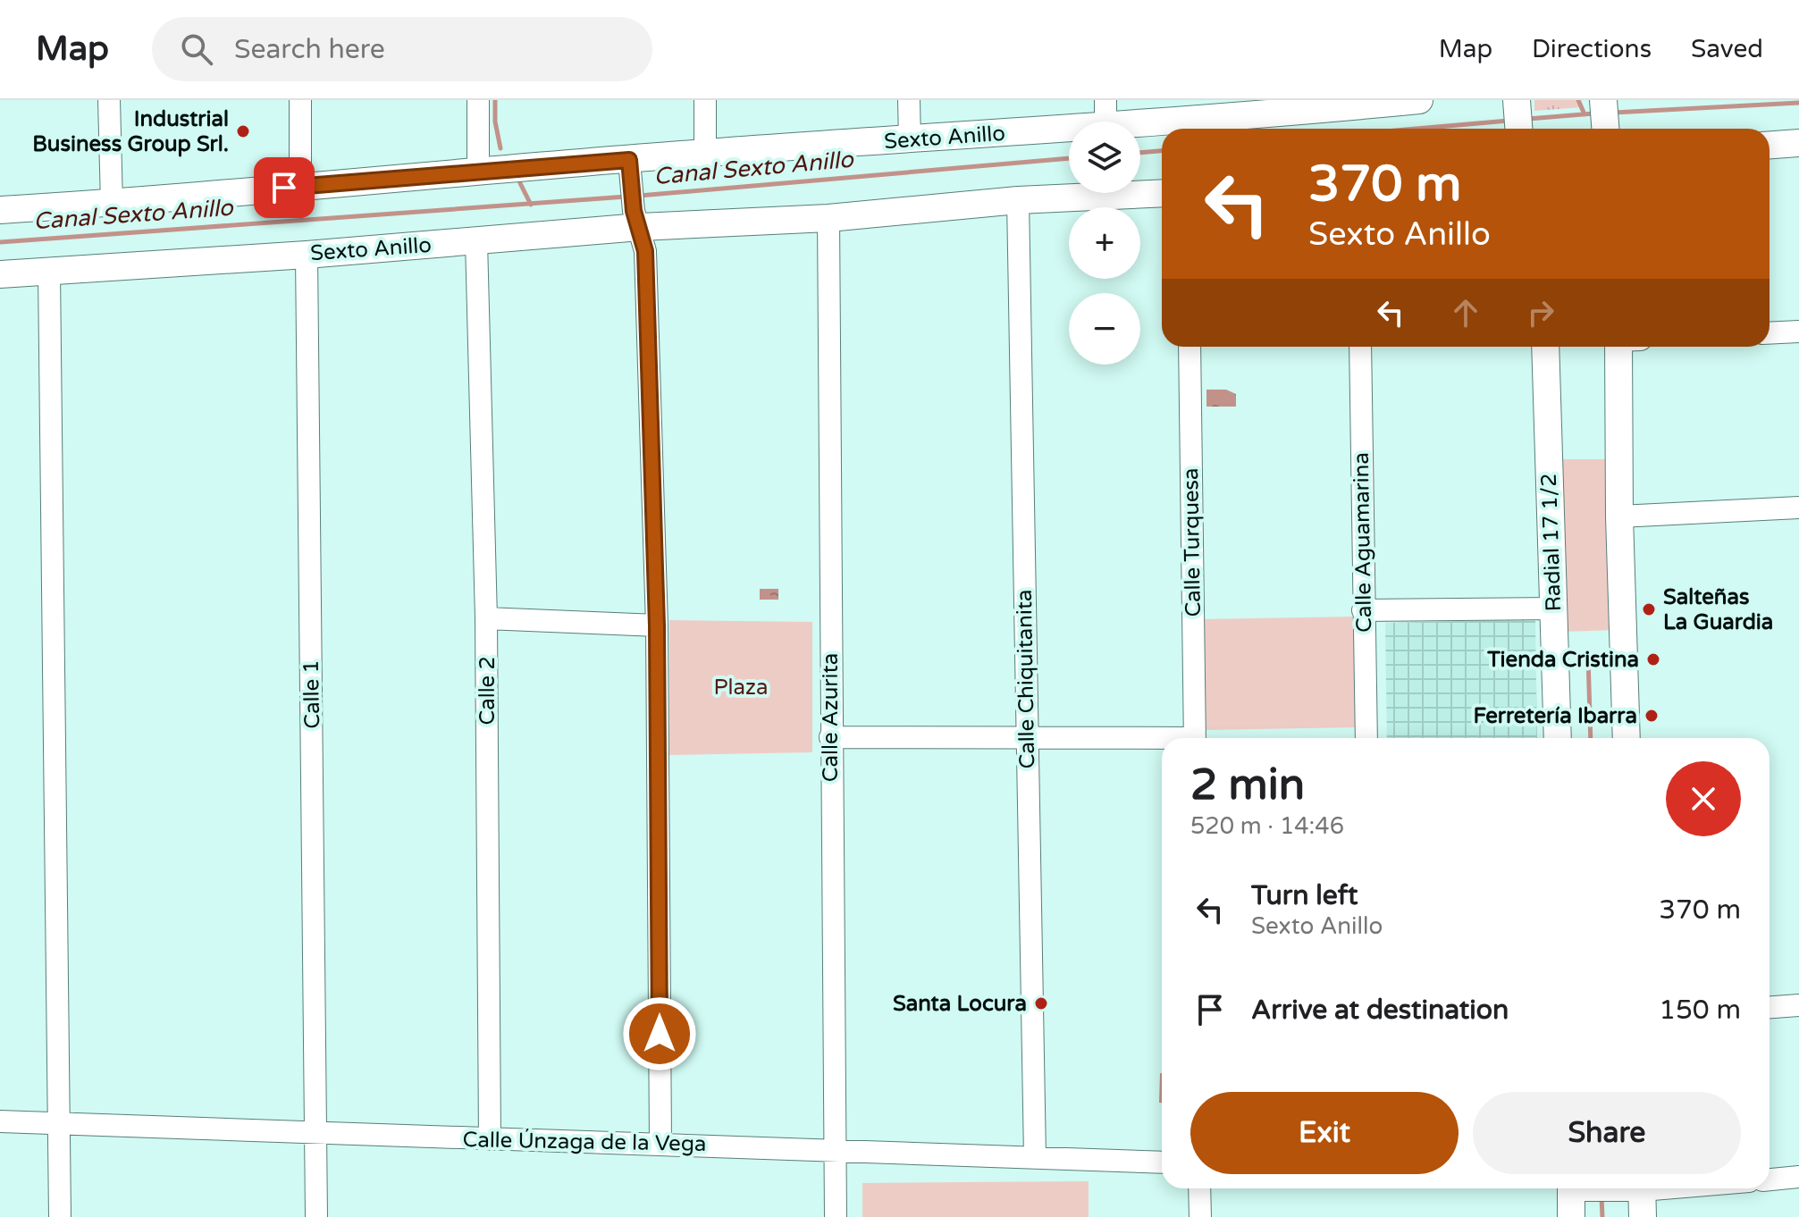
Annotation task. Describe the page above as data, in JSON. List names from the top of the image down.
{
  "streets": {
    "main road": ["Sexto Anillo", "Radial 17 1/2"],
    "street": [
      "Calle Turquesa",
      "Calle Aguamarina",
      "Calle Chiquitanita",
      "Calle 2",
      "Calle 1",
      "Calle Azurita",
      "Calle Únzaga de la Vega"
    ]
  },
  "crossings": [
    ["Sexto Anillo", "Calle Chiquitanita"],
    ["Sexto Anillo", "Calle 2"],
    ["Sexto Anillo", "Calle 1"],
    ["Sexto Anillo", "Calle Azurita"],
    ["Calle Chiquitanita", "Calle Únzaga de la Vega"],
    ["Calle 2", "Calle Únzaga de la Vega"],
    ["Calle 1", "Calle Únzaga de la Vega"],
    ["Calle Azurita", "Calle Únzaga de la Vega"]
  ],
  "water": ["Canal Sexto Anillo"],
  "parks": ["Plaza"],
  "places": [
    "Industrial Business Group Srl.",
    "Salteñas La Guardia",
    "Tienda Cristina",
    "Ferretería Ibarra",
    "Santa Locura"
  ],
  "page": {
    "header": "Map",
    "search": "Search here",
    "nav": ["Map", "Directions", "Saved"],
    "map_buttons": ["+", "−"],
    "turn": ["370 m", "Sexto Anillo"],
    "heading": ["2 min", "520 m · 14:46"],
    "list": [
      {
        "name": "Turn left",
        "note": "Sexto Anillo",
        "value": "370 m"
      },
      {
        "name": "Arrive at destination",
        "value": "150 m"
      }
    ],
    "buttons": ["Exit", "Share"]
  }
}
